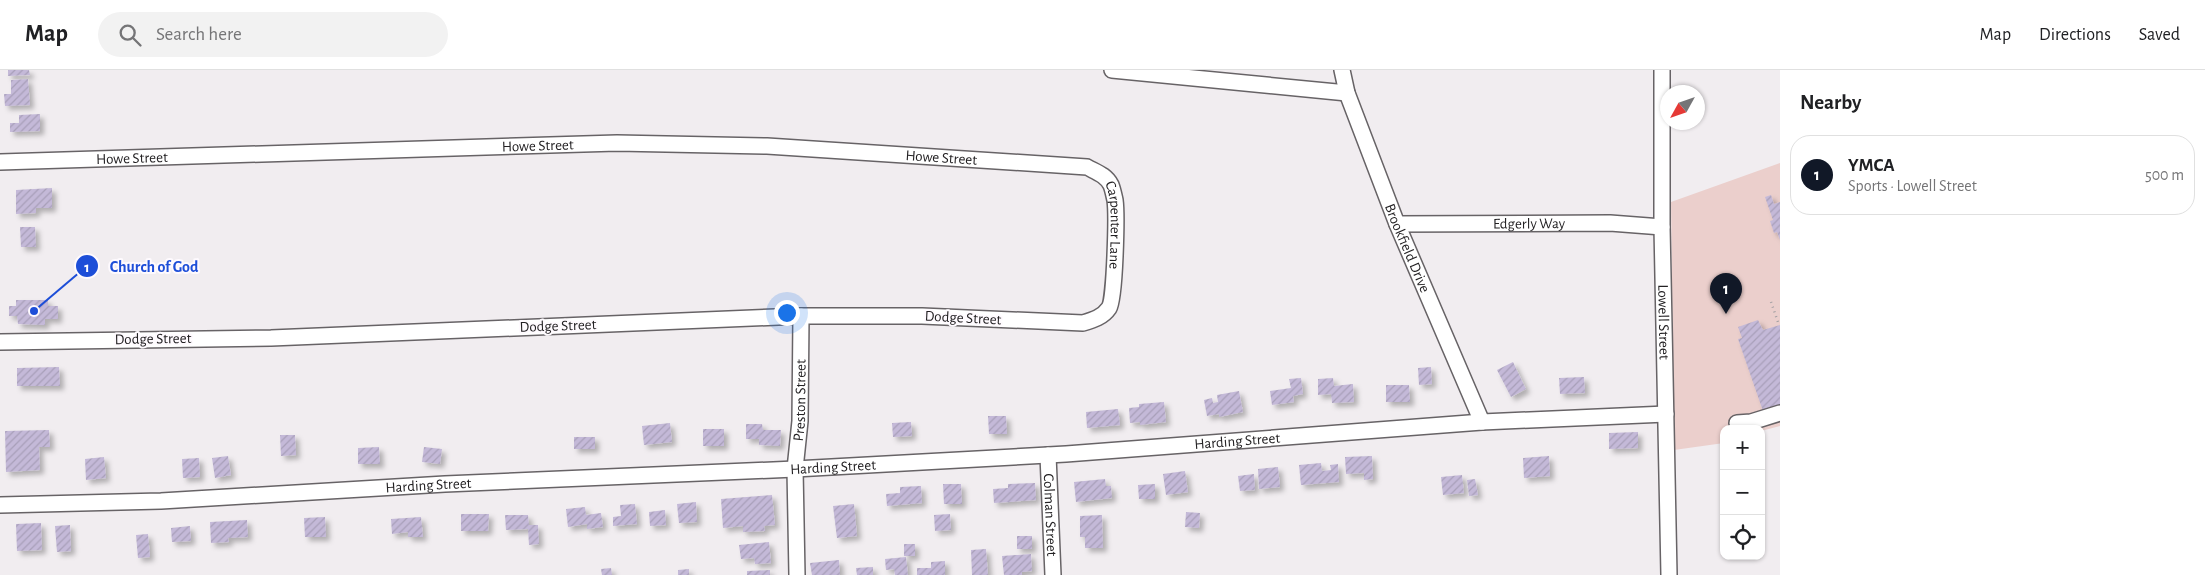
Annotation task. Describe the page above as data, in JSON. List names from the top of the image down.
{
  "streets": {
    "street": [
      "Howe Street",
      "Edgerly Way",
      "Carpenter Lane",
      "Brookfield Drive",
      "Dodge Street",
      "Lowell Street",
      "Preston Street",
      "Harding Street",
      "Colman Street"
    ]
  },
  "crossings": [
    ["Howe Street", "Carpenter Lane"],
    ["Edgerly Way", "Brookfield Drive"],
    ["Edgerly Way", "Lowell Street"],
    ["Carpenter Lane", "Dodge Street"],
    ["Brookfield Drive", "Harding Street"],
    ["Dodge Street", "Preston Street"],
    ["Lowell Street", "Harding Street"],
    ["Preston Street", "Harding Street"],
    ["Harding Street", "Colman Street"]
  ],
  "places": ["Church of God"],
  "north": "bottom left",
  "page": {
    "header": "Map",
    "search": "Search here",
    "nav": ["Map", "Directions", "Saved"],
    "heading": "Nearby",
    "list": [
      {
        "mark": "1",
        "name": "YMCA",
        "note": "Sports · Lowell Street",
        "value": "500 m"
      }
    ],
    "pins": "1",
    "map_buttons": ["+", "−"]
  }
}
